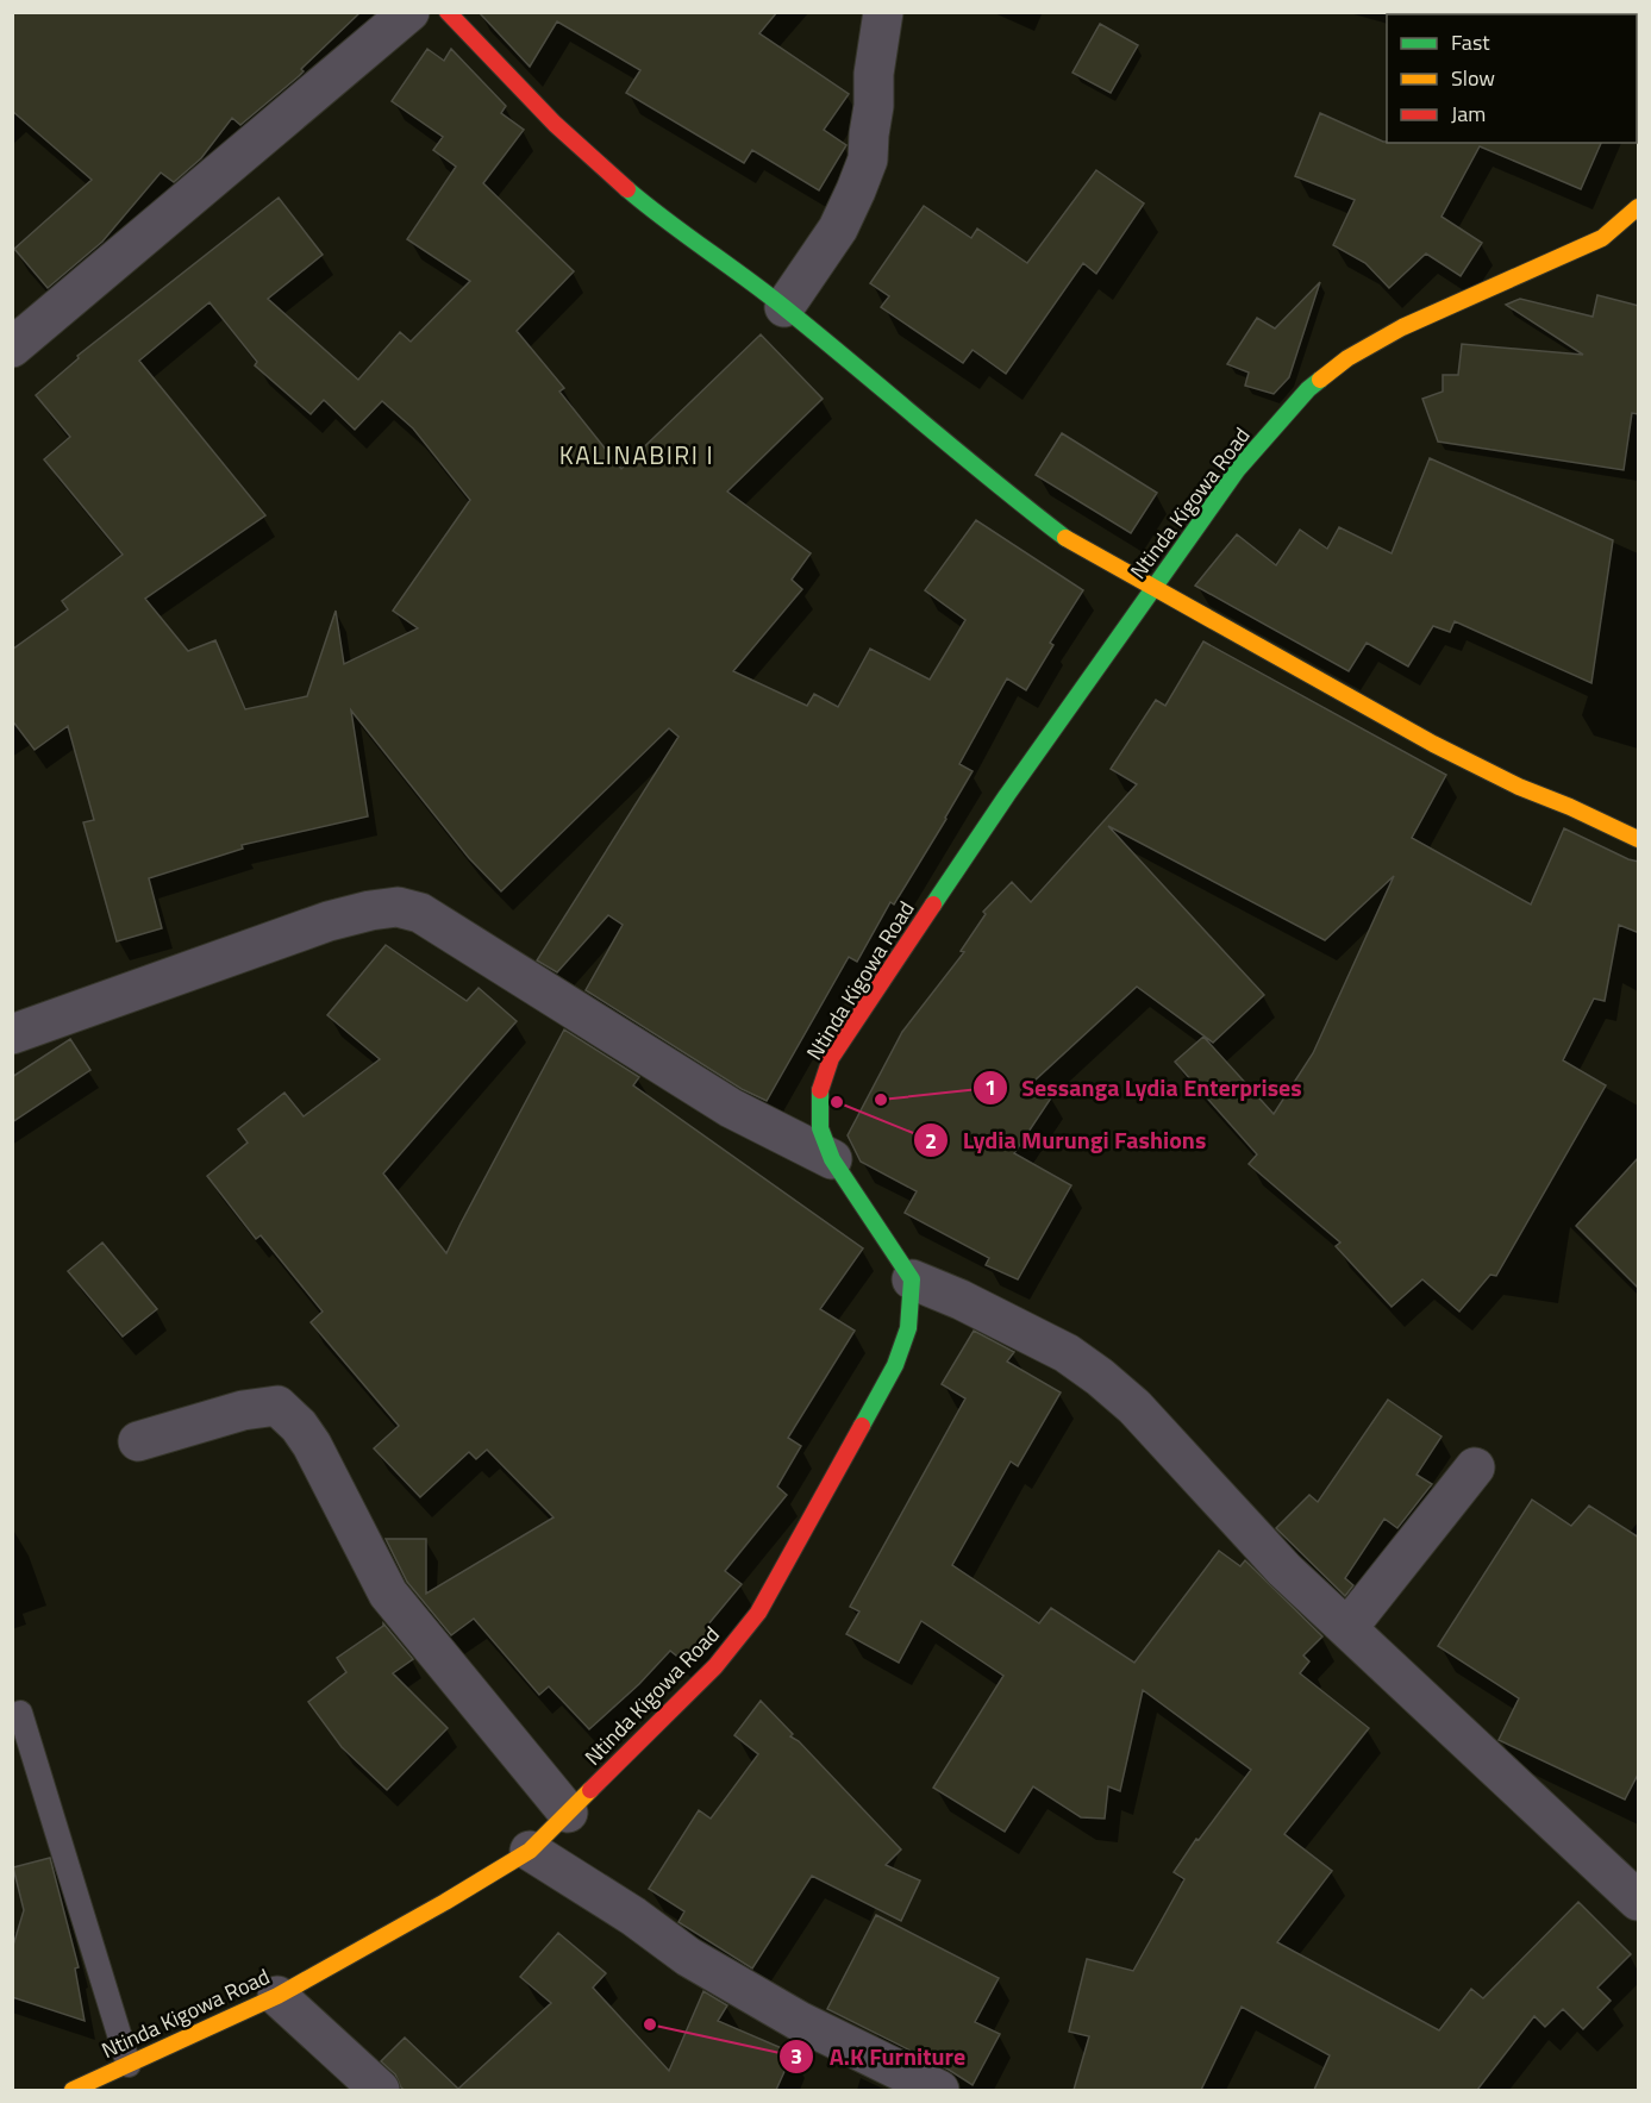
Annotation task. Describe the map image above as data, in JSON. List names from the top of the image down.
{
  "streets": {
    "street": ["Ntinda Kigowa Road"]
  },
  "districts": ["KALINABIRI I"],
  "places": ["Sessanga Lydia Enterprises", "Lydia Murungi Fashions", "A.K Furniture"],
  "legend": ["Fast", "Slow", "Jam"]
}
